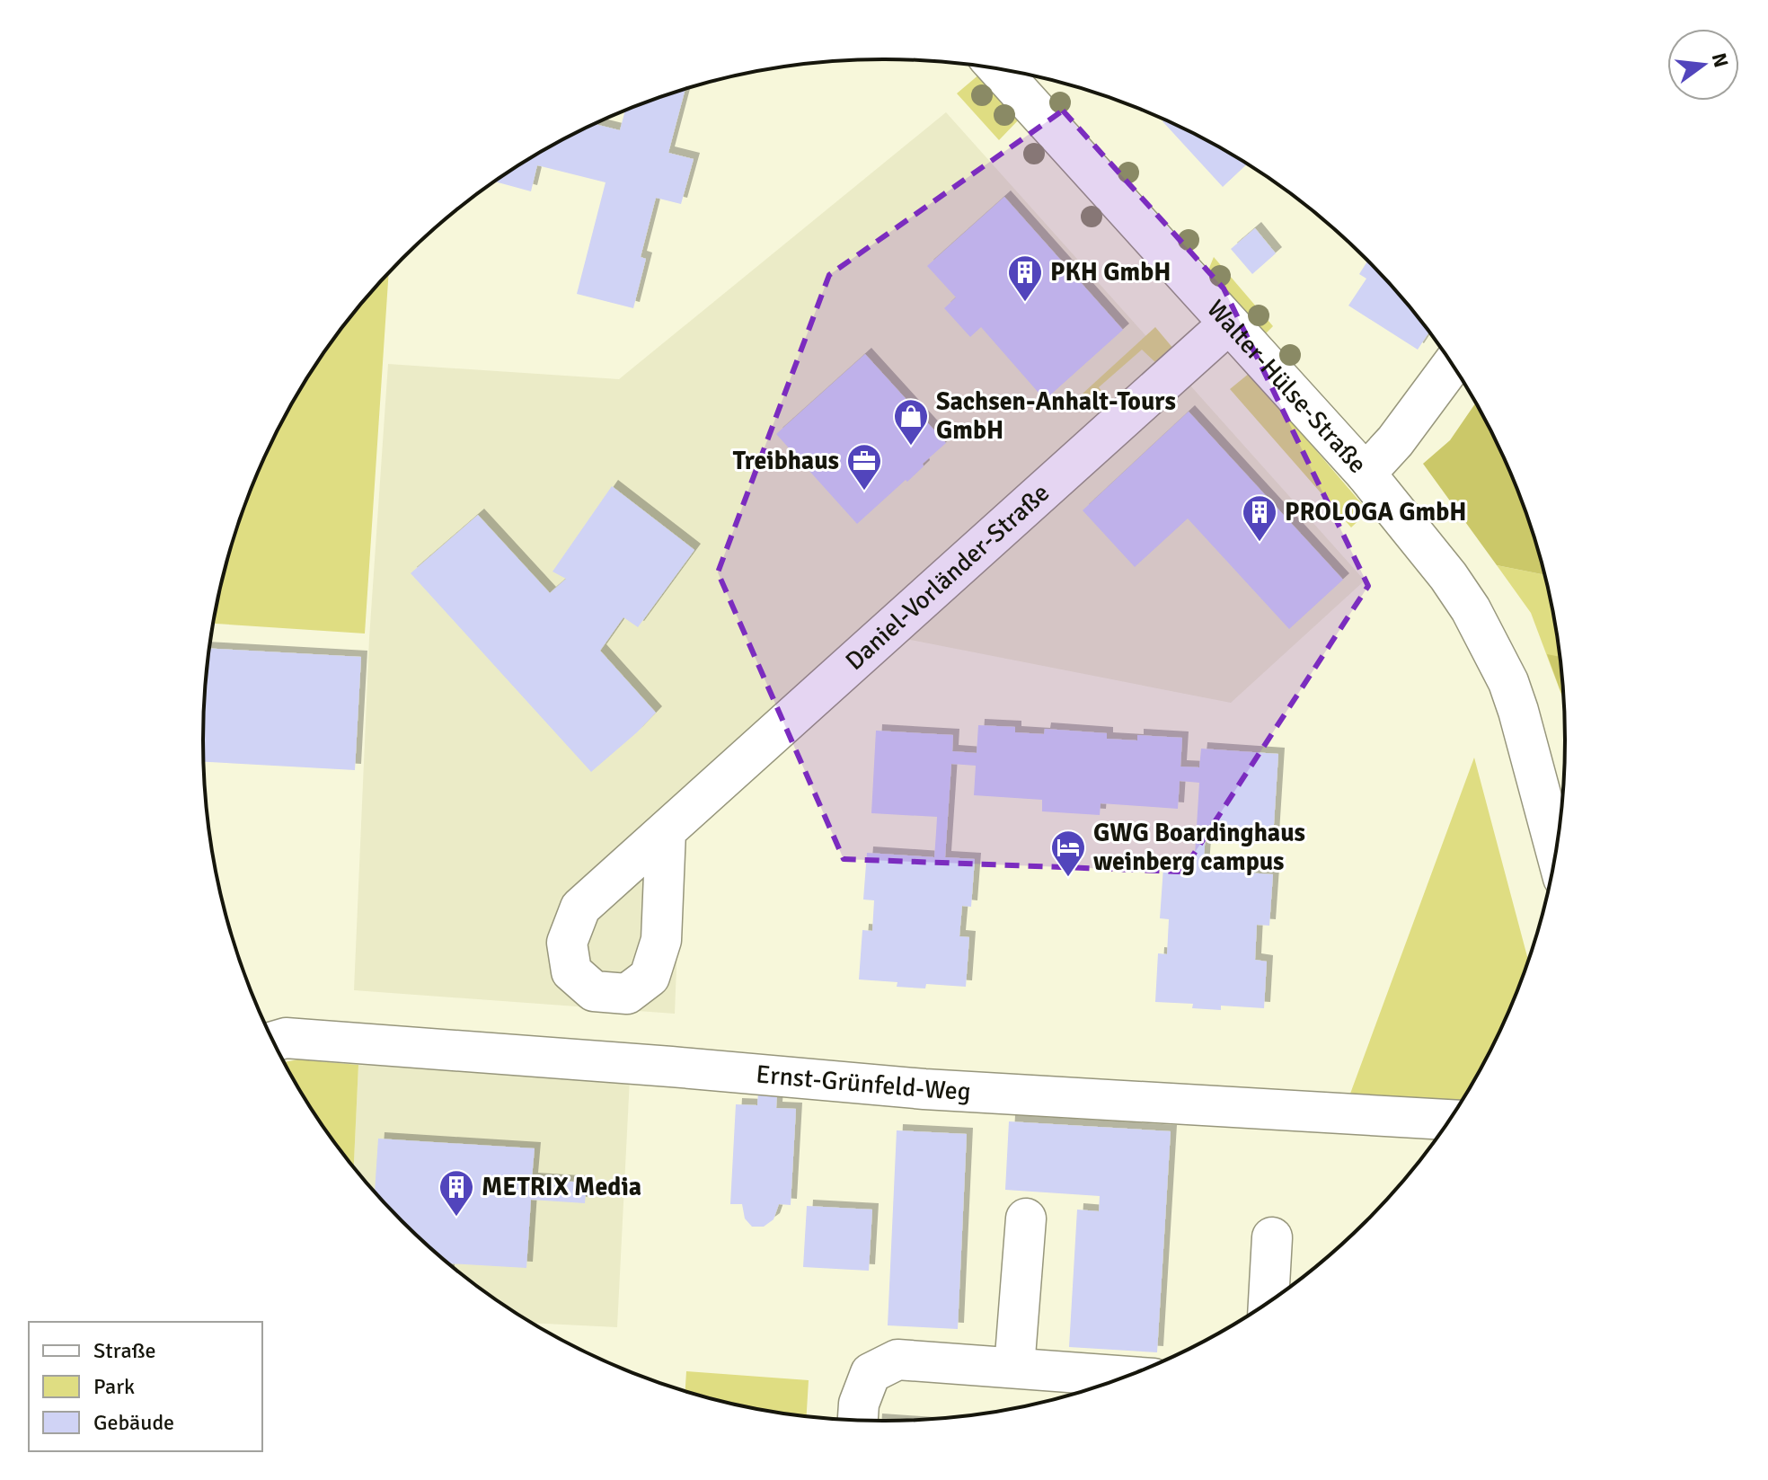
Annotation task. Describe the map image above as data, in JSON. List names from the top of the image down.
{
  "streets": {
    "street": ["Walter-Hülse-Straße", "Daniel-Vorländer-Straße", "Ernst-Grünfeld-Weg"]
  },
  "crossings": [
    ["Walter-Hülse-Straße", "Daniel-Vorländer-Straße"]
  ],
  "places": {
    "building": ["PKH GmbH", "PROLOGA GmbH", "METRIX Media"],
    "shop": ["Sachsen-Anhalt-Tours GmbH"],
    "office": ["Treibhaus"],
    "hotel": ["GWG Boardinghaus weinberg campus"]
  },
  "legend": ["Straße", "Park", "Gebäude"],
  "north": "right"
}
